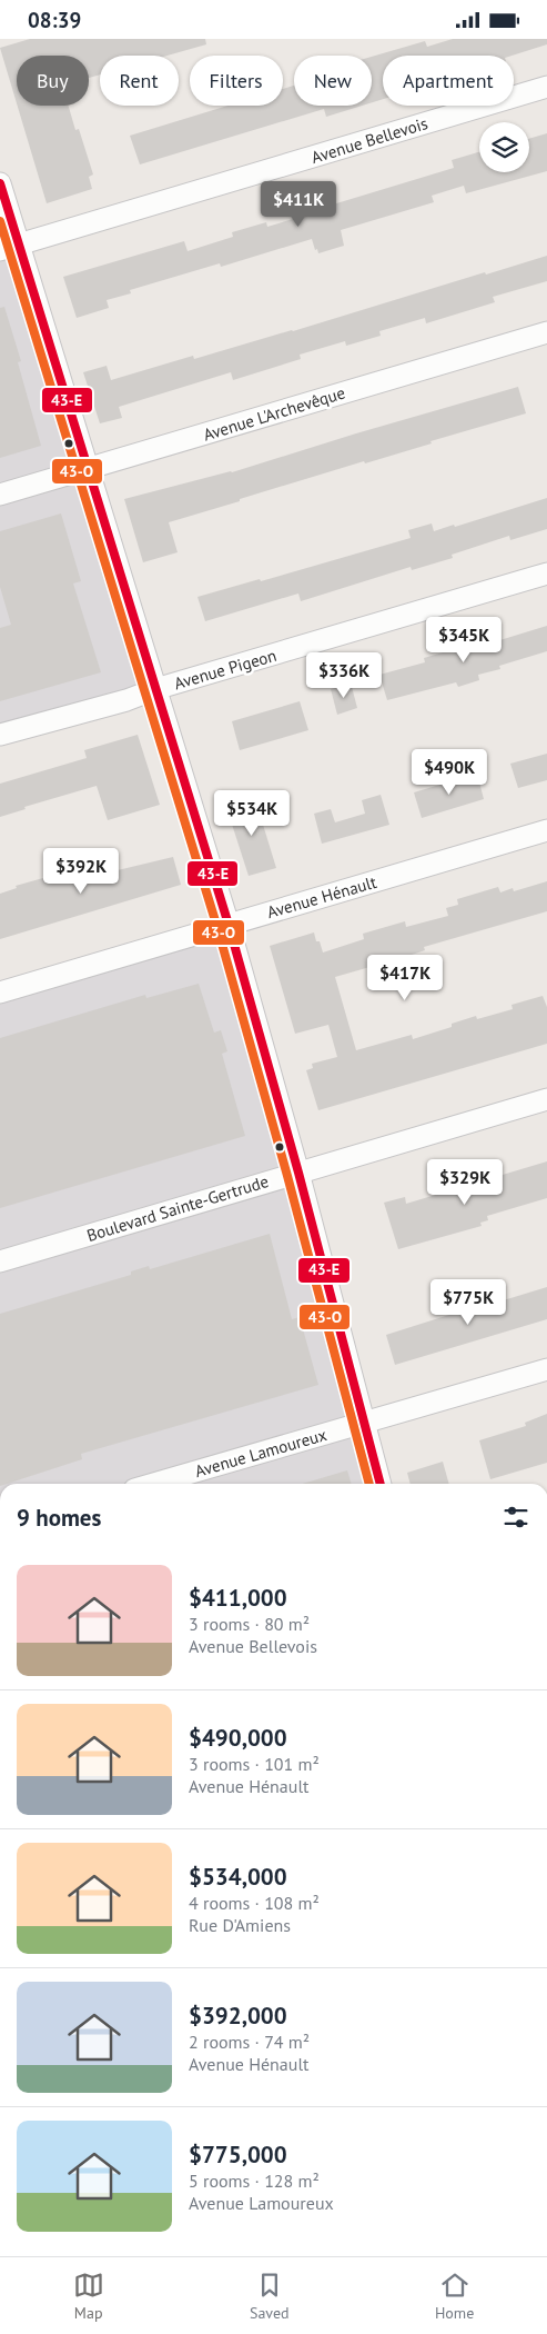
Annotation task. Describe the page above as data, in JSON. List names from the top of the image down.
{
  "streets": {
    "street": [
      "Avenue Bellevois",
      "Avenue L'Archevêque",
      "Avenue Pigeon",
      "Avenue Hénault",
      "Boulevard Sainte-Gertrude",
      "Avenue Lamoureux"
    ]
  },
  "lines": ["transit line 43-E", "transit line 43-O"],
  "page": {
    "status": "08:39",
    "chip": [
      "Buy",
      "Rent",
      "Filters",
      "New",
      "Apartment"
    ],
    "price": [
      "$411K",
      "$345K",
      "$336K",
      "$490K",
      "$534K",
      "$392K",
      "$417K",
      "$329K",
      "$775K"
    ],
    "heading": "9 homes",
    "list": [
      {
        "name": "$411,000",
        "note": "3 rooms · 80 m² · Avenue Bellevois"
      },
      {
        "name": "$490,000",
        "note": "3 rooms · 101 m² · Avenue Hénault"
      },
      {
        "name": "$534,000",
        "note": "4 rooms · 108 m² · Rue D'Amiens"
      },
      {
        "name": "$392,000",
        "note": "2 rooms · 74 m² · Avenue Hénault"
      },
      {
        "name": "$775,000",
        "note": "5 rooms · 128 m² · Avenue Lamoureux"
      }
    ],
    "tabs": ["Map", "Saved", "Home"]
  }
}
